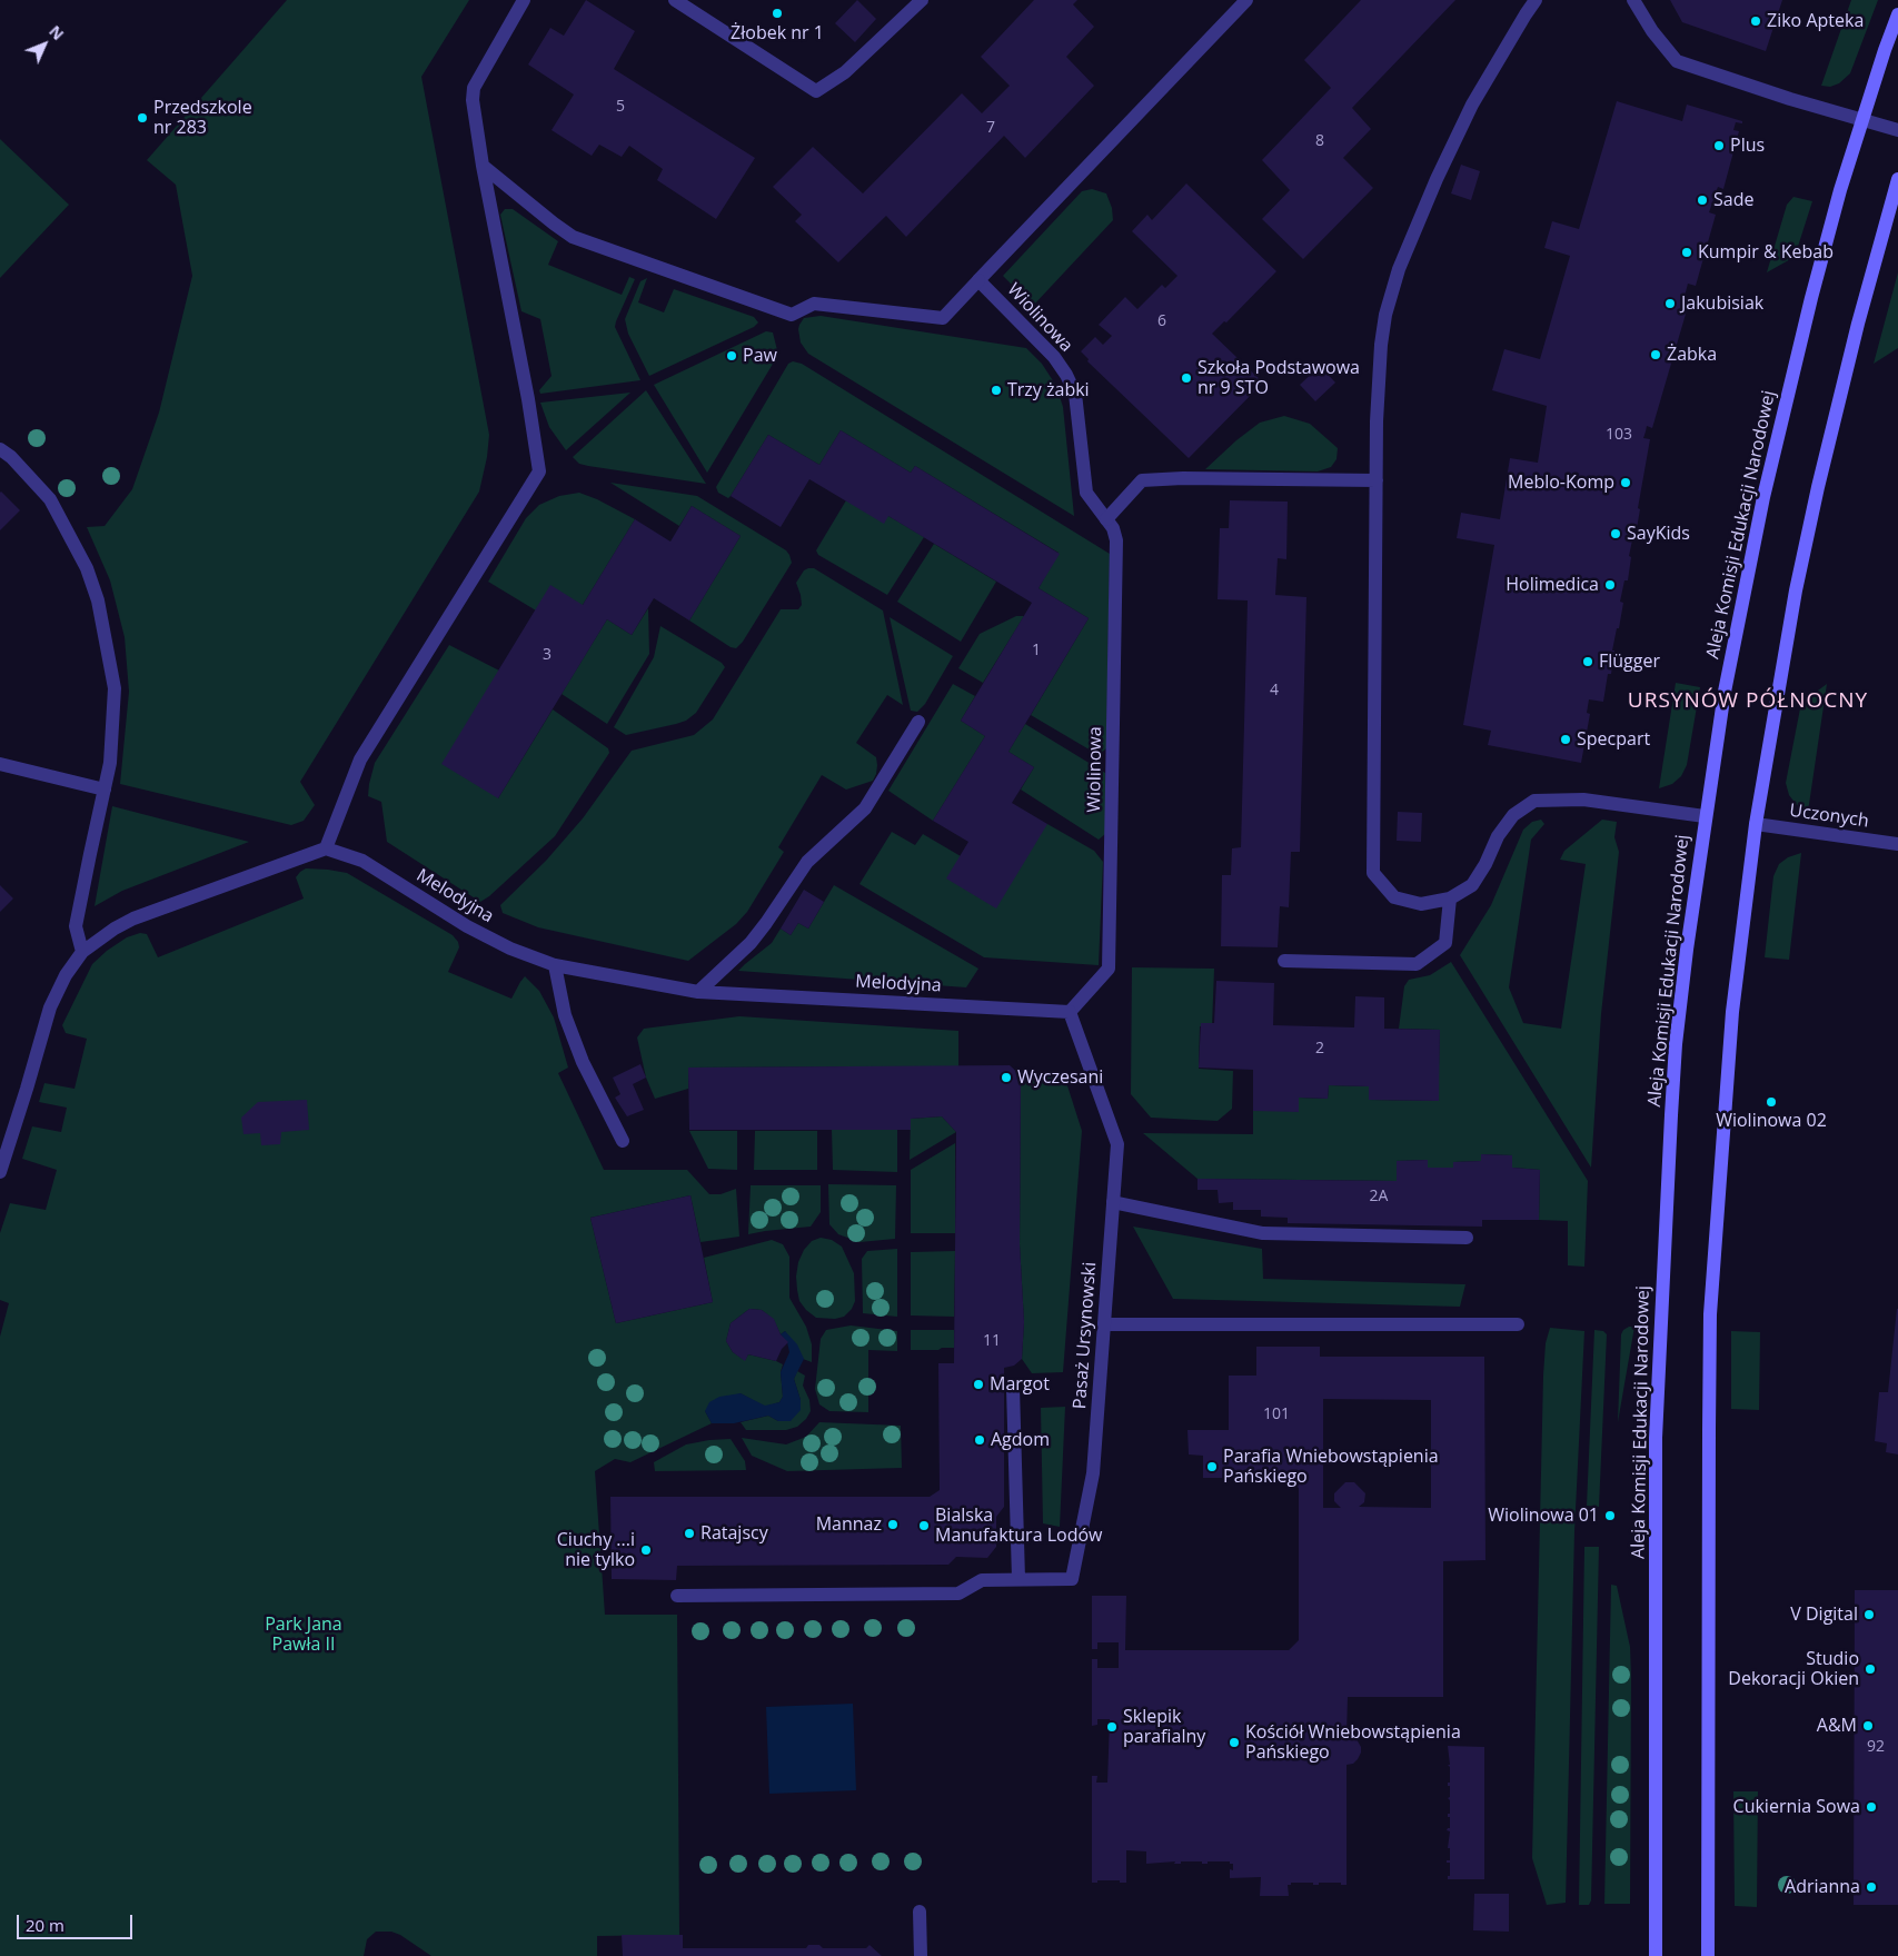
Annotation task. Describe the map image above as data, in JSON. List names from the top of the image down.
{
  "streets": {
    "main road": ["Aleja Komisji Edukacji Narodowej"],
    "street": [
      "Wiolinowa",
      "Uczonych",
      "Melodyjna",
      "Pasaż Ursynowski"
    ]
  },
  "crossings": [
    ["Wiolinowa", "Melodyjna"],
    ["Wiolinowa", "Pasaż Ursynowski"],
    ["Melodyjna", "Pasaż Ursynowski"]
  ],
  "districts": ["URSYNÓW PÓŁNOCNY"],
  "parks": ["Park Jana Pawła II"],
  "places": [
    "Żłobek nr 1",
    "Ziko Apteka",
    "Przedszkole nr 283",
    "Plus",
    "Sade",
    "Kumpir & Kebab",
    "Jakubisiak",
    "Żabka",
    "Paw",
    "Szkoła Podstawowa nr 9 STO",
    "Trzy żabki",
    "Meblo-Komp",
    "SayKids",
    "Holimedica",
    "Flügger",
    "Specpart",
    "Wyczesani",
    "Wiolinowa 02",
    "Margot",
    "Agdom",
    "Parafia Wniebowstąpienia Pańskiego",
    "Wiolinowa 01",
    "Mannaz",
    "Bialska Manufaktura Lodów",
    "Ratajscy",
    "Ciuchy ...i nie tylko",
    "V Digital",
    "Studio Dekoracji Okien",
    "A&M",
    "Sklepik parafialny",
    "Kościół Wniebowstąpienia Pańskiego",
    "Cukiernia Sowa",
    "Adrianna"
  ],
  "house_numbers": [
    "5",
    "7",
    "8",
    "6",
    "103",
    "1",
    "3",
    "4",
    "2",
    "2A",
    "11",
    "101",
    "92"
  ],
  "scale_bar": "20 m",
  "north": "top right"
}
